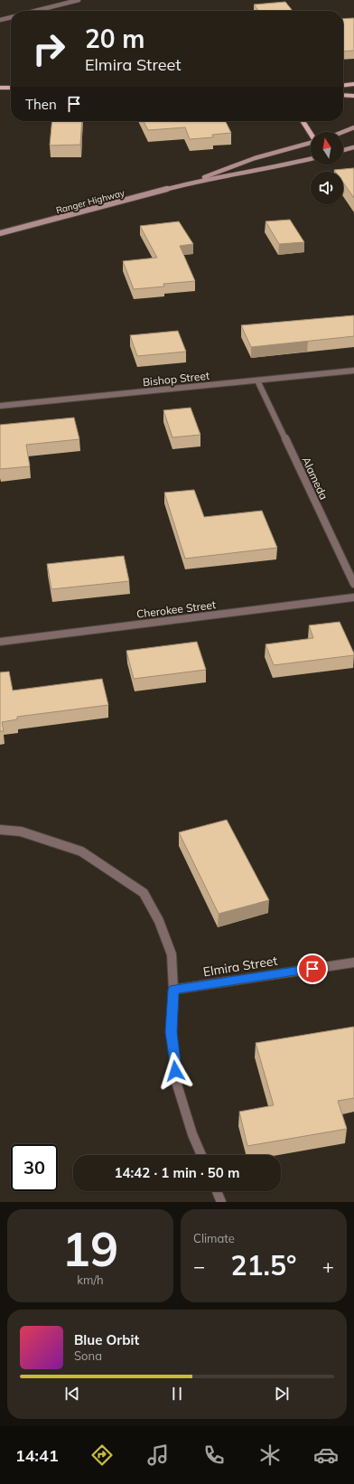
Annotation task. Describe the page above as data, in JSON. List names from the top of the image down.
{
  "streets": {
    "main road": ["Ranger Highway"],
    "street": [
      "Bishop Street",
      "Alameda",
      "Cherokee Street",
      "Elmira Street"
    ]
  },
  "crossings": [
    ["Bishop Street", "Alameda"]
  ],
  "north": "top",
  "page": {
    "turn": ["20 m", "Elmira Street"],
    "then": "Then",
    "limit": "30",
    "trip": "14:42 · 1 min · 50 m",
    "tile": [
      ["19", "km/h"],
      "Climate"
    ],
    "heat": ["−", "21.5°", "+"],
    "song": ["Blue Orbit", "Sona"],
    "tabs": "14:41"
  }
}
